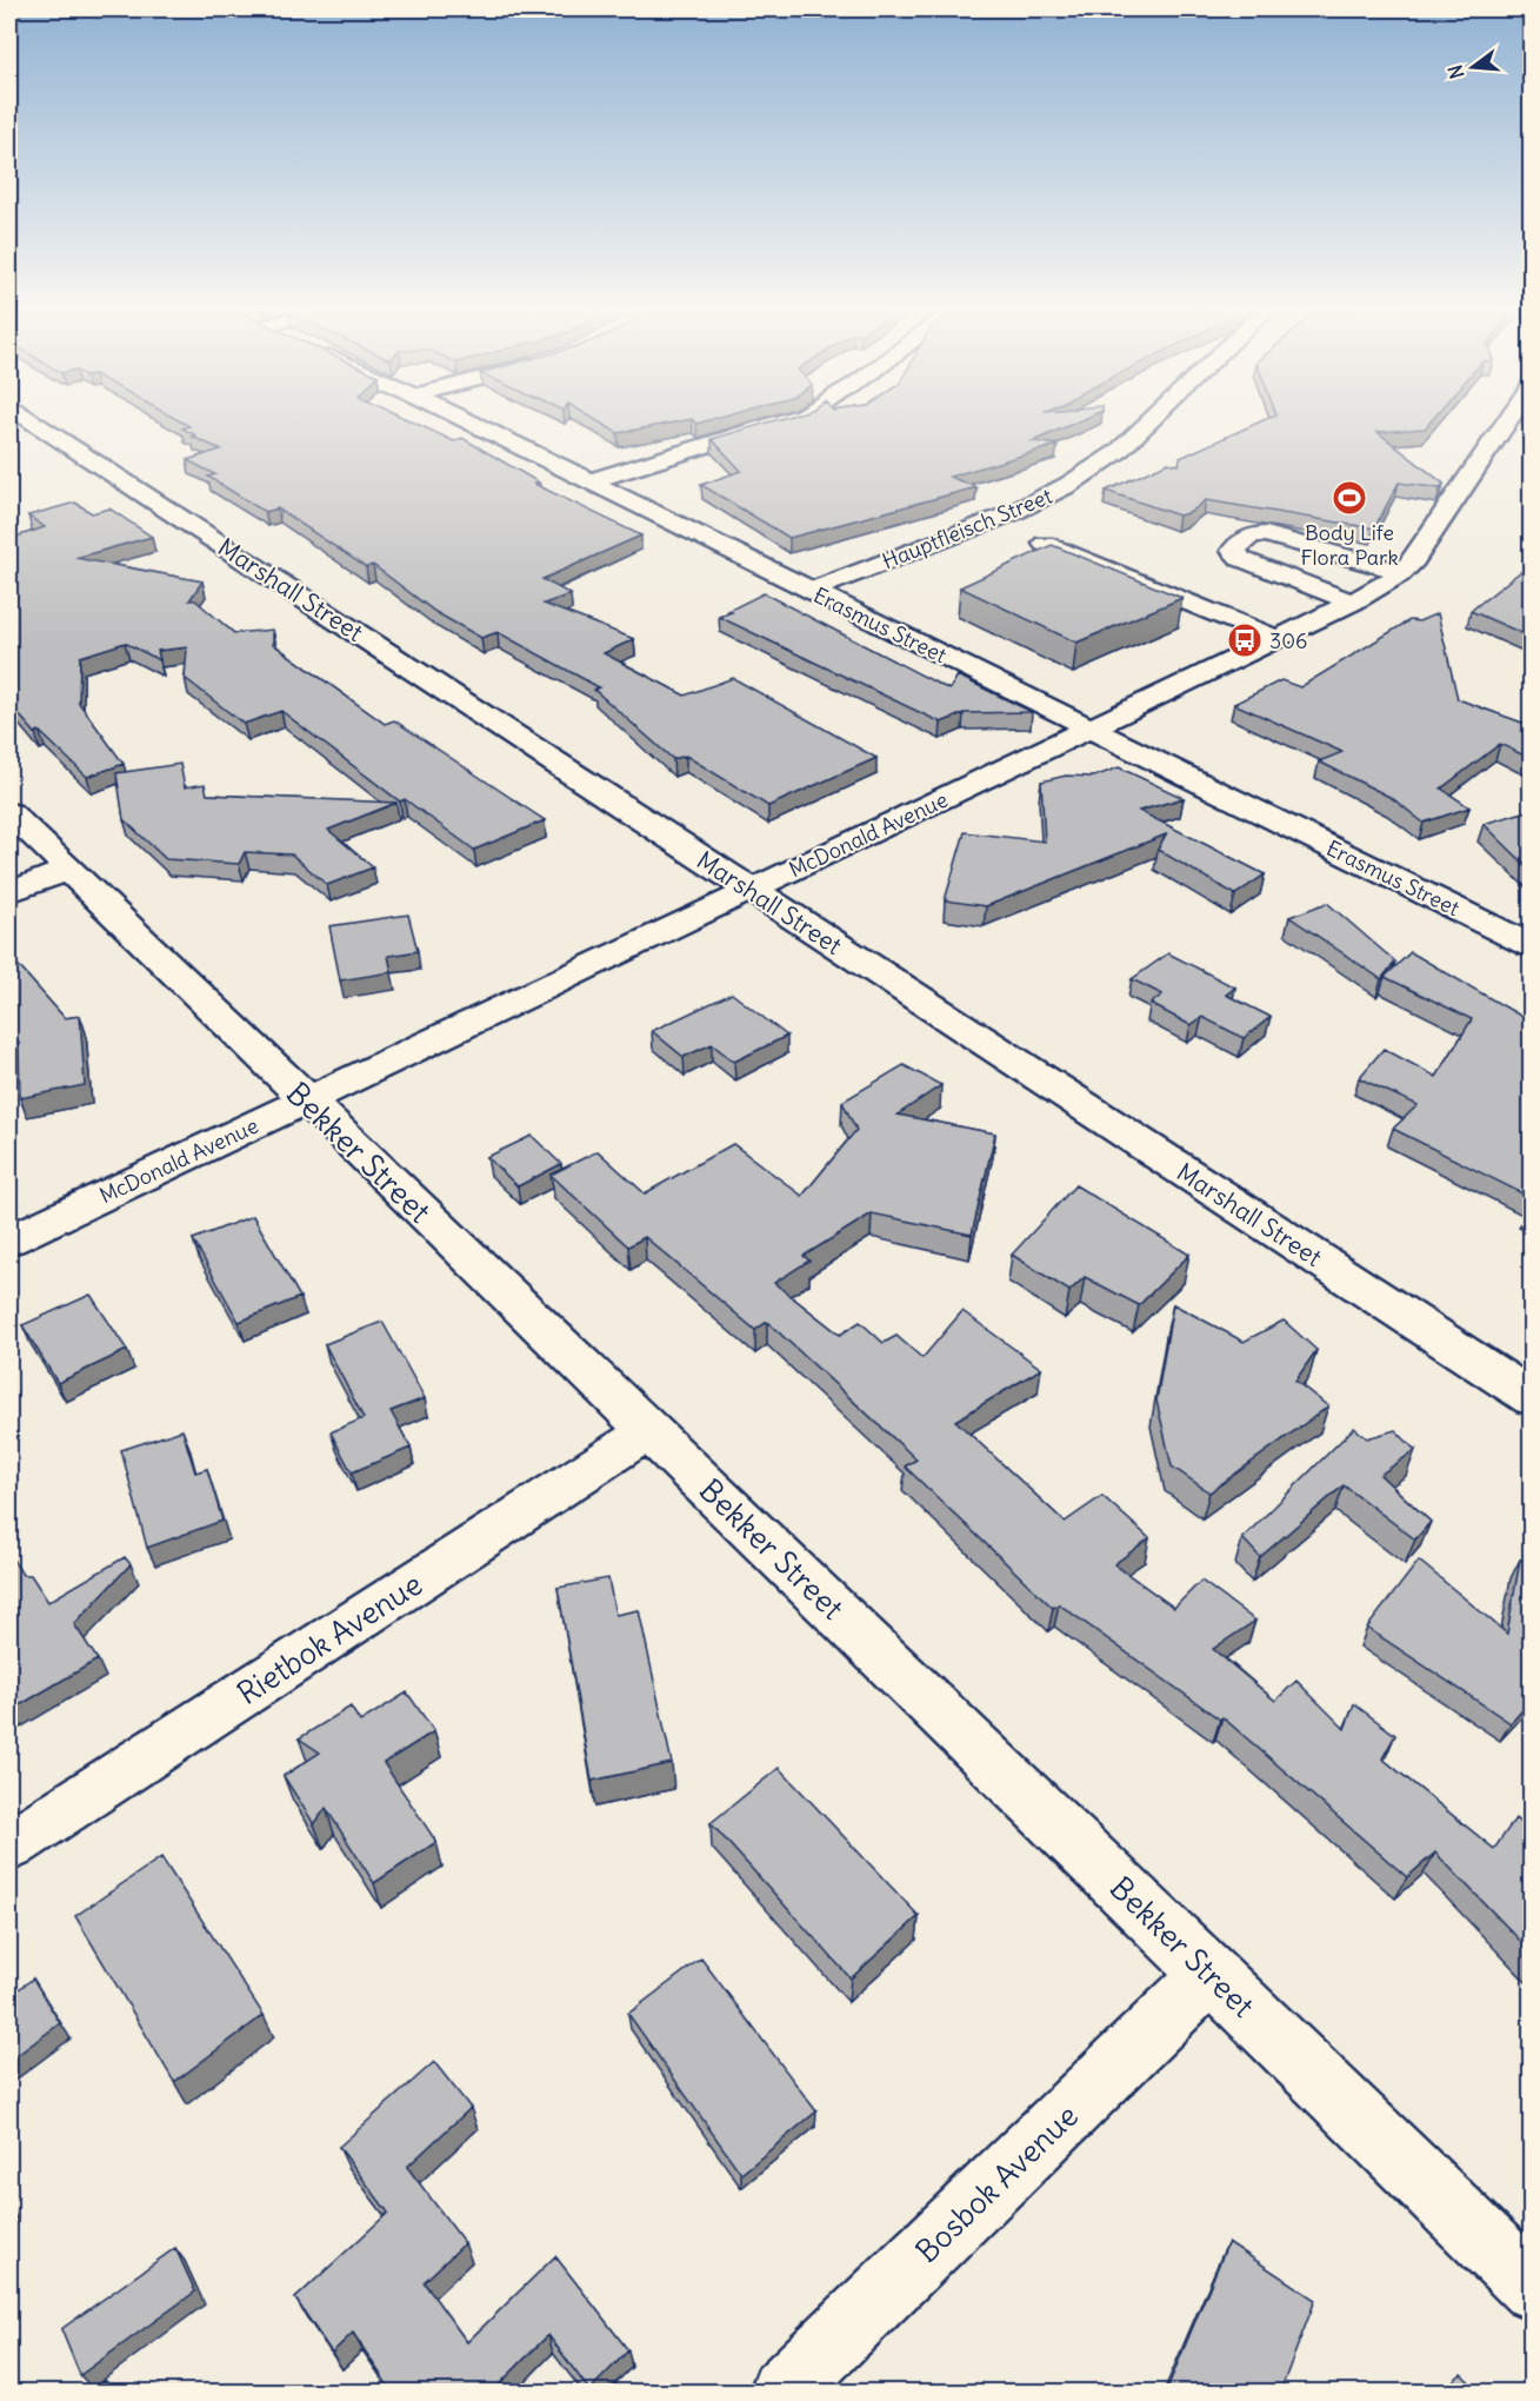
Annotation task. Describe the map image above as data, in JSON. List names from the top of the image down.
{
  "streets": {
    "street": [
      "Hauptfleisch Street",
      "Marshall Street",
      "Erasmus Street",
      "McDonald Avenue",
      "Bekker Street",
      "Rietbok Avenue",
      "Bosbok Avenue"
    ]
  },
  "crossings": [
    ["Hauptfleisch Street", "Erasmus Street"],
    ["Marshall Street", "McDonald Avenue"],
    ["Erasmus Street", "McDonald Avenue"],
    ["McDonald Avenue", "Bekker Street"],
    ["Bekker Street", "Rietbok Avenue"],
    ["Bekker Street", "Bosbok Avenue"]
  ],
  "places": {
    "sports": ["Body Life Flora Park"],
    "bus stop": ["306"]
  },
  "north": "left"
}
